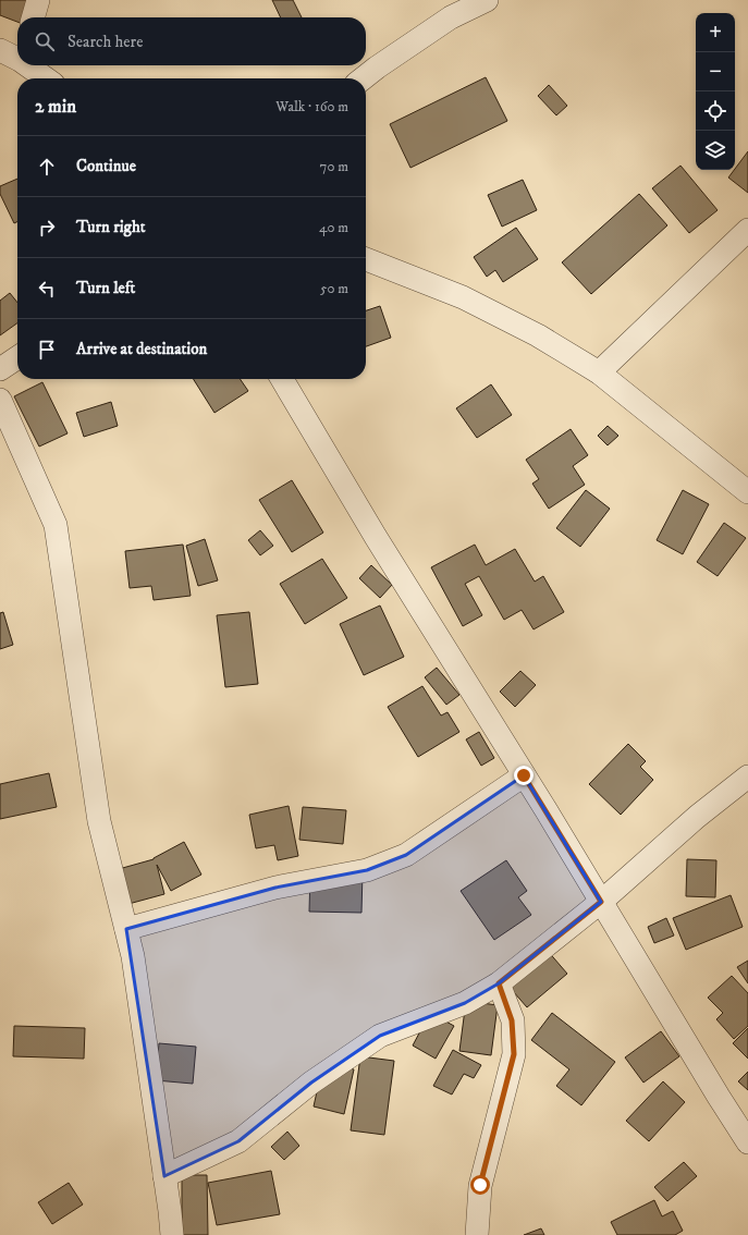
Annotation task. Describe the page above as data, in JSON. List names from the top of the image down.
{
  "page": {
    "map_buttons": ["+", "−"],
    "search": "Search here",
    "heading": ["2 min", "Walk · 160 m"],
    "list": [
      ["Continue", "70 m"],
      ["Turn right", "40 m"],
      ["Turn left", "50 m"],
      "Arrive at destination"
    ]
  }
}
